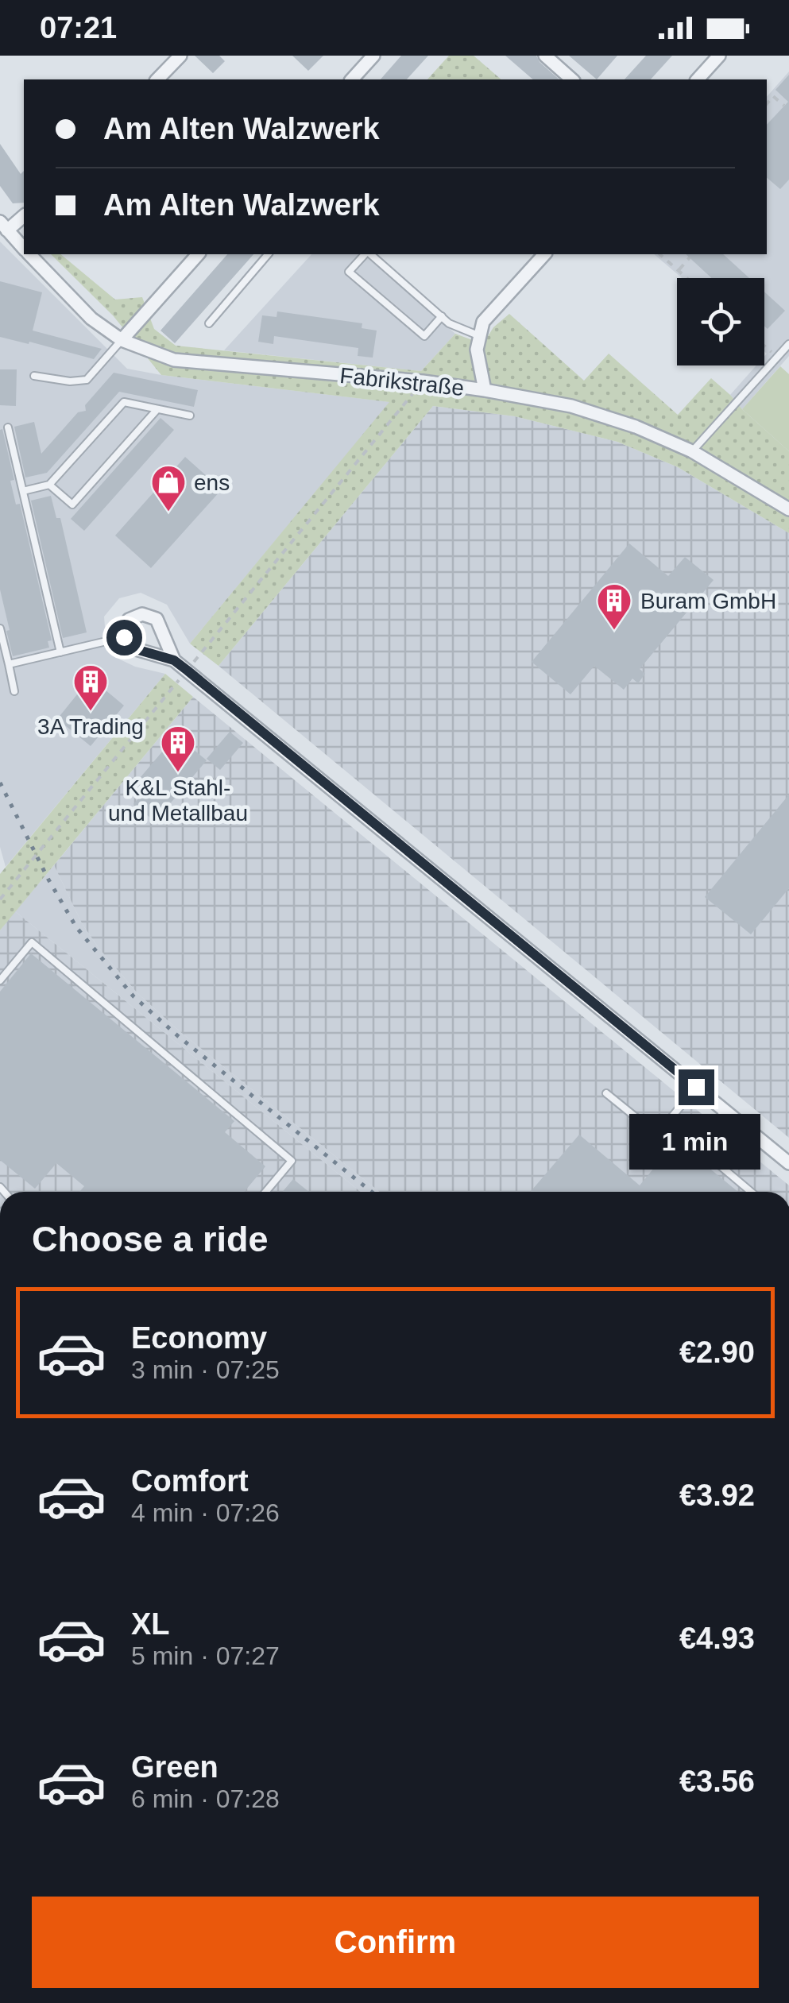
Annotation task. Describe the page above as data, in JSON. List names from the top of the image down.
{
  "streets": {
    "street": ["Fabrikstraße"]
  },
  "places": {
    "shop": ["ens"],
    "building": ["Buram GmbH", "3A Trading", "K&L Stahl- und Metallbau"]
  },
  "page": {
    "status": "07:21",
    "banner": ["Am Alten Walzwerk", "Am Alten Walzwerk"],
    "bubble": "1 min",
    "heading": "Choose a ride",
    "list": [
      {
        "name": "Economy",
        "note": "3 min · 07:25",
        "value": "€2.90"
      },
      {
        "name": "Comfort",
        "note": "4 min · 07:26",
        "value": "€3.92"
      },
      {
        "name": "XL",
        "note": "5 min · 07:27",
        "value": "€4.93"
      },
      {
        "name": "Green",
        "note": "6 min · 07:28",
        "value": "€3.56"
      }
    ],
    "buttons": "Confirm"
  }
}
